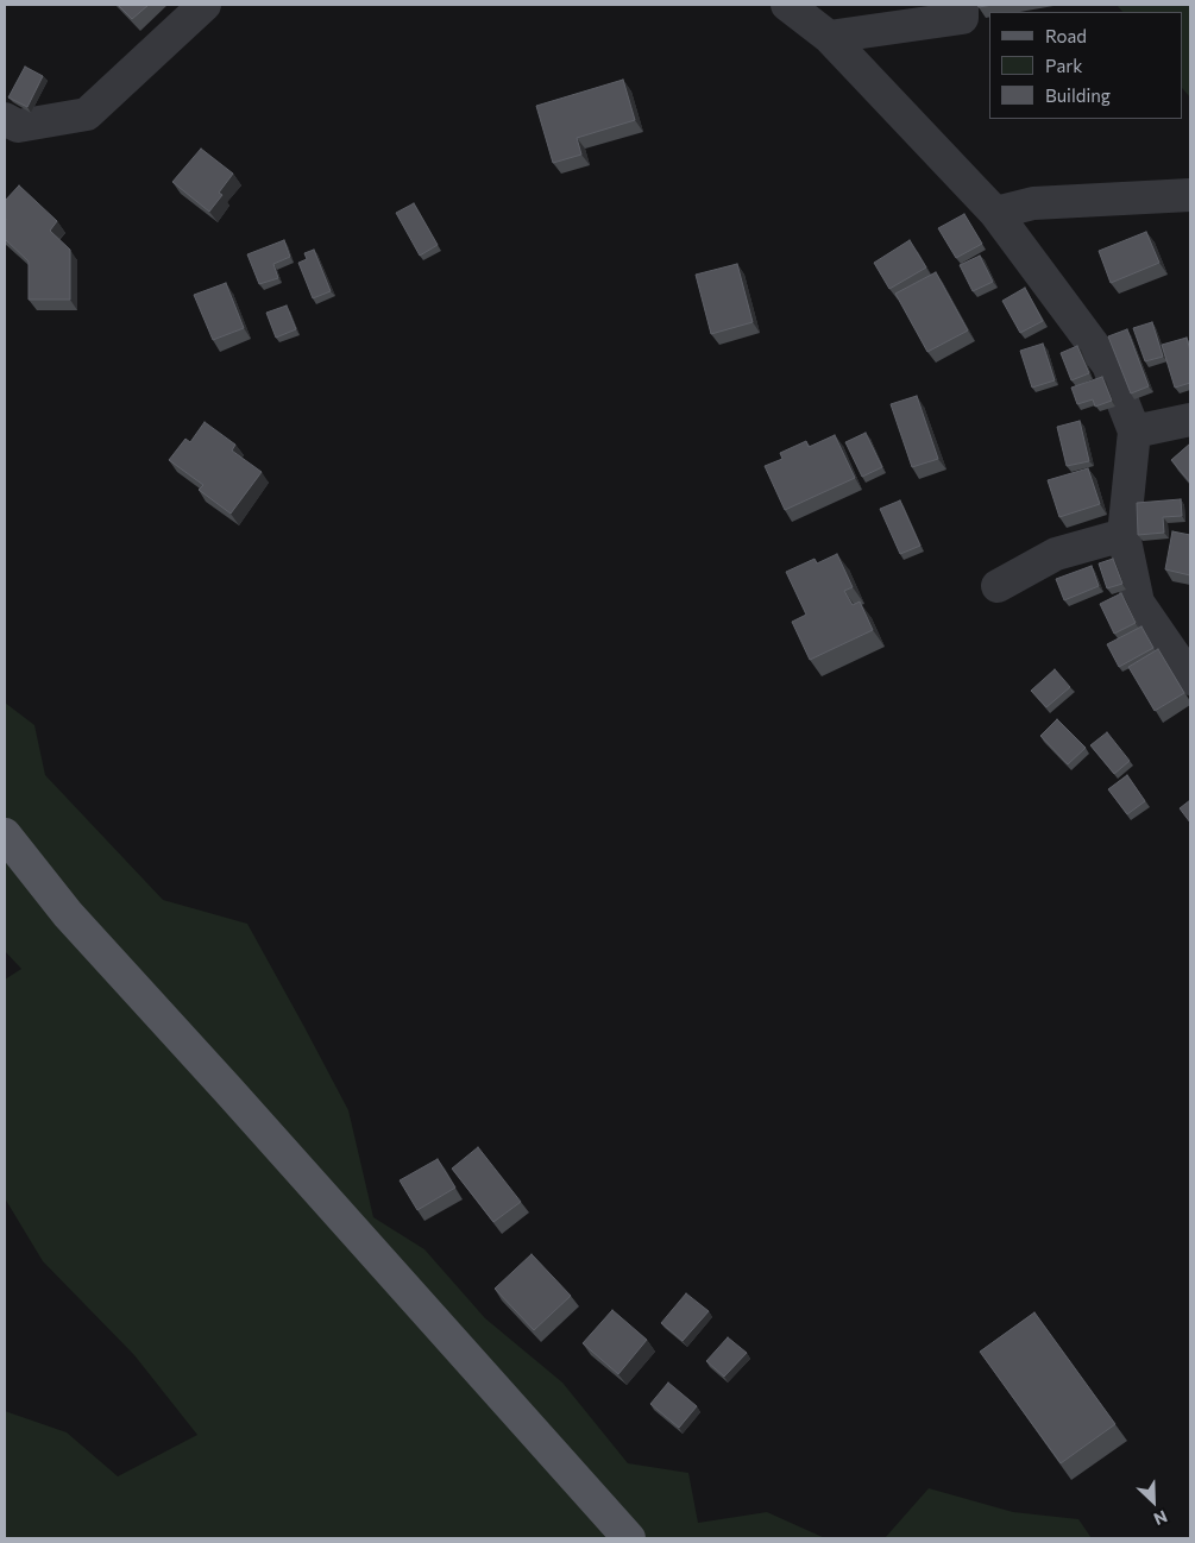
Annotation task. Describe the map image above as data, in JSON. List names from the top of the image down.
{
  "legend": ["Road", "Park", "Building"],
  "north": "bottom right"
}
